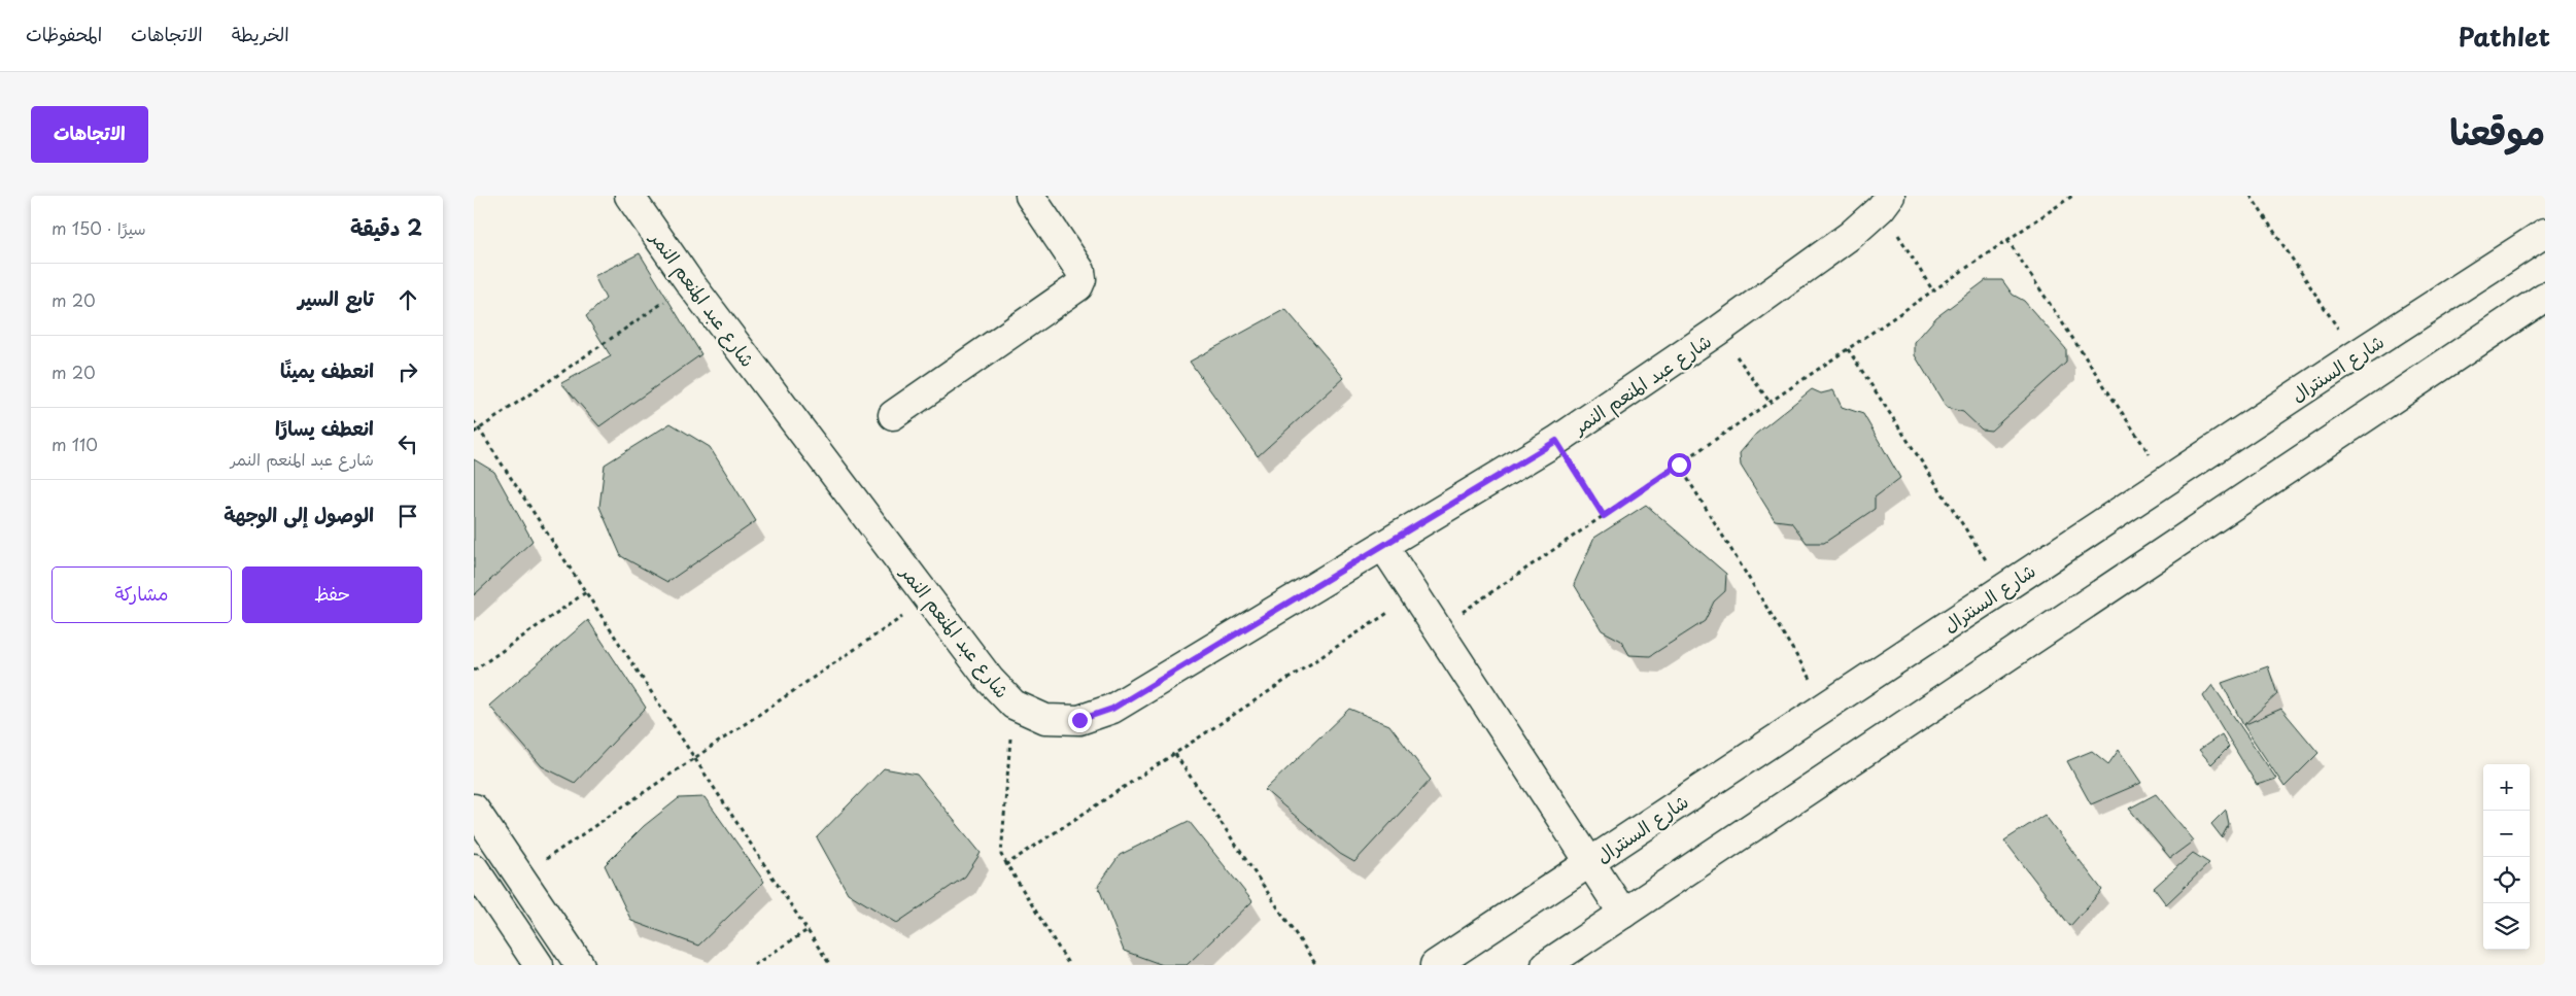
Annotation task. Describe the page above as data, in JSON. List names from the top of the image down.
{
  "streets": {
    "street": ["شارع عبد المنعم النمر", "شارع السنترال"]
  },
  "page": {
    "header": "Pathlet",
    "nav": ["الخريطة", "الاتجاهات", "المحفوظات"],
    "title": "موقعنا",
    "buttons": [
      "الاتجاهات",
      ["حفظ", "مشاركة"]
    ],
    "heading": ["2 دقيقة", "سيرًا · 150 m"],
    "list": [
      ["تابع السير", "20 m"],
      ["انعطف يمينًا", "20 m"],
      ["انعطف يسارًا", "شارع عبد المنعم النمر", "110 m"],
      "الوصول إلى الوجهة"
    ],
    "map_buttons": ["+", "−"]
  }
}
